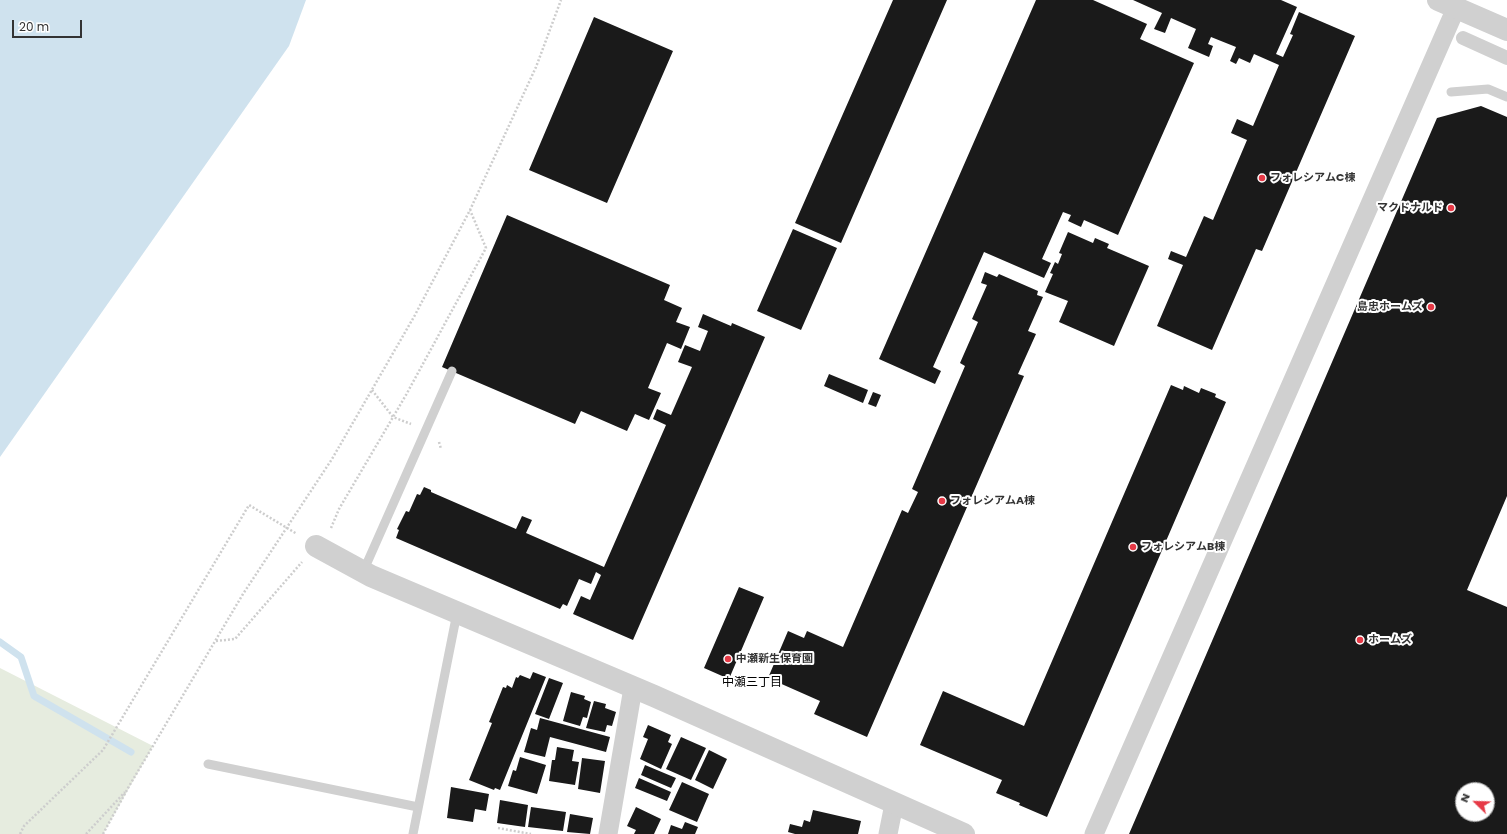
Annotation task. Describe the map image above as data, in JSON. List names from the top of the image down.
{
  "districts": ["中瀬三丁目"],
  "places": [
    "フォレシアムC棟",
    "マクドナルド",
    "島忠ホームズ",
    "フォレシアムA棟",
    "フォレシアムB棟",
    "ホームズ",
    "中瀬新生保育園"
  ],
  "scale_bar": "20 m",
  "north": "top left"
}
